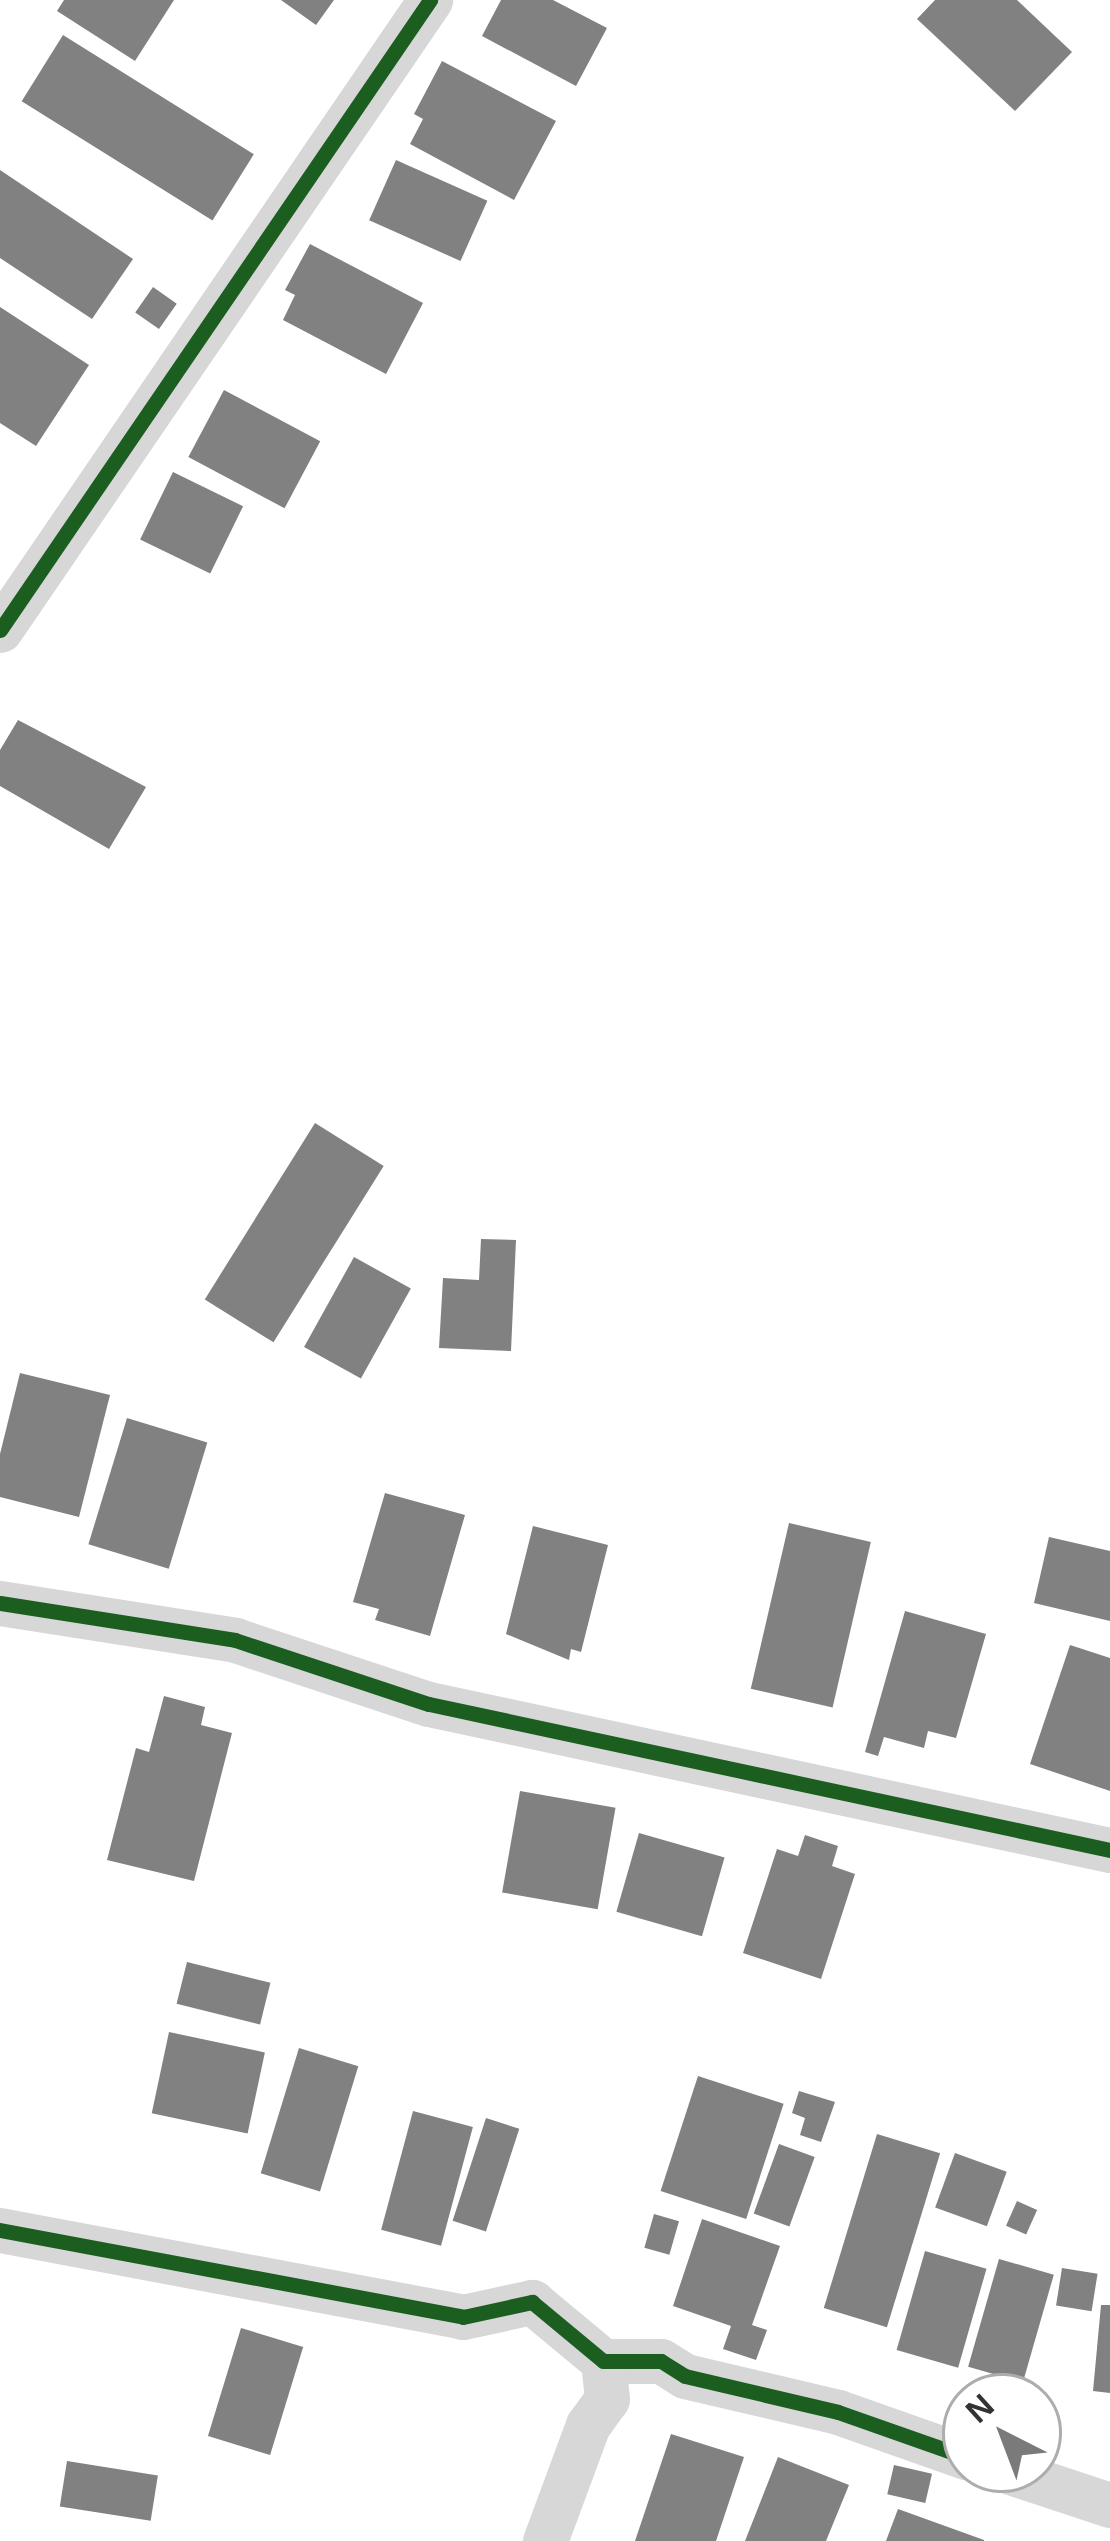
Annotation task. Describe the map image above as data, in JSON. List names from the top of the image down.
{
  "north": "top left"
}
